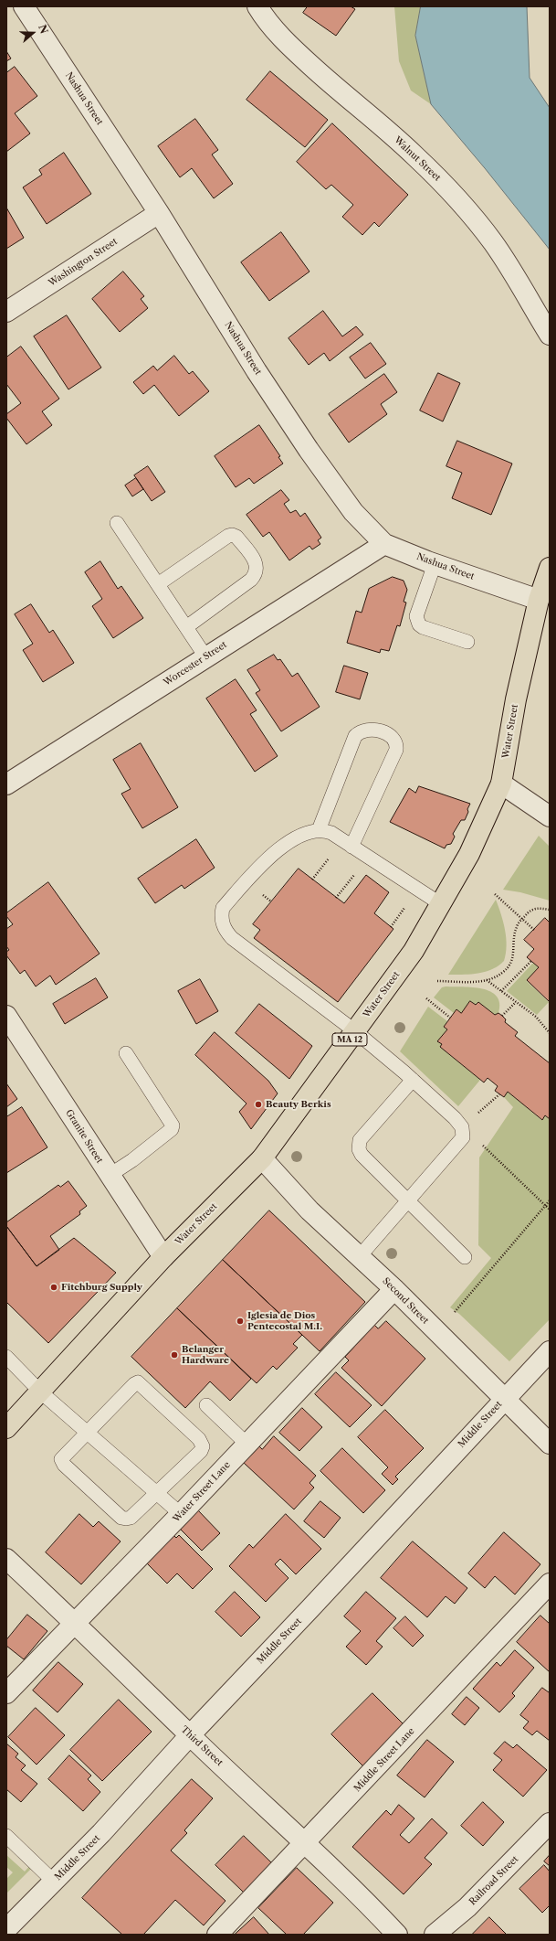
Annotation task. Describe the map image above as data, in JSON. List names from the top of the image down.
{
  "streets": {
    "highway": ["Water Street", "MA 12"],
    "street": [
      "Nashua Street",
      "Walnut Street",
      "Washington Street",
      "Worcester Street",
      "Granite Street",
      "Second Street",
      "Middle Street",
      "Water Street Lane",
      "Third Street",
      "Middle Street Lane",
      "Railroad Street"
    ]
  },
  "crossings": [
    ["Nashua Street", "Washington Street"],
    ["Nashua Street", "Worcester Street"],
    ["Nashua Street", "Water Street"],
    ["Water Street", "Granite Street"],
    ["Water Street", "Second Street"],
    ["Second Street", "Middle Street"],
    ["Second Street", "Water Street Lane"],
    ["Middle Street", "Third Street"],
    ["Water Street Lane", "Third Street"],
    ["Third Street", "Middle Street Lane"]
  ],
  "places": [
    "Beauty Berkis",
    "Fitchburg Supply",
    "Iglesia de Dios Pentecostal M.I.",
    "Belanger Hardware"
  ],
  "north": "right"
}
